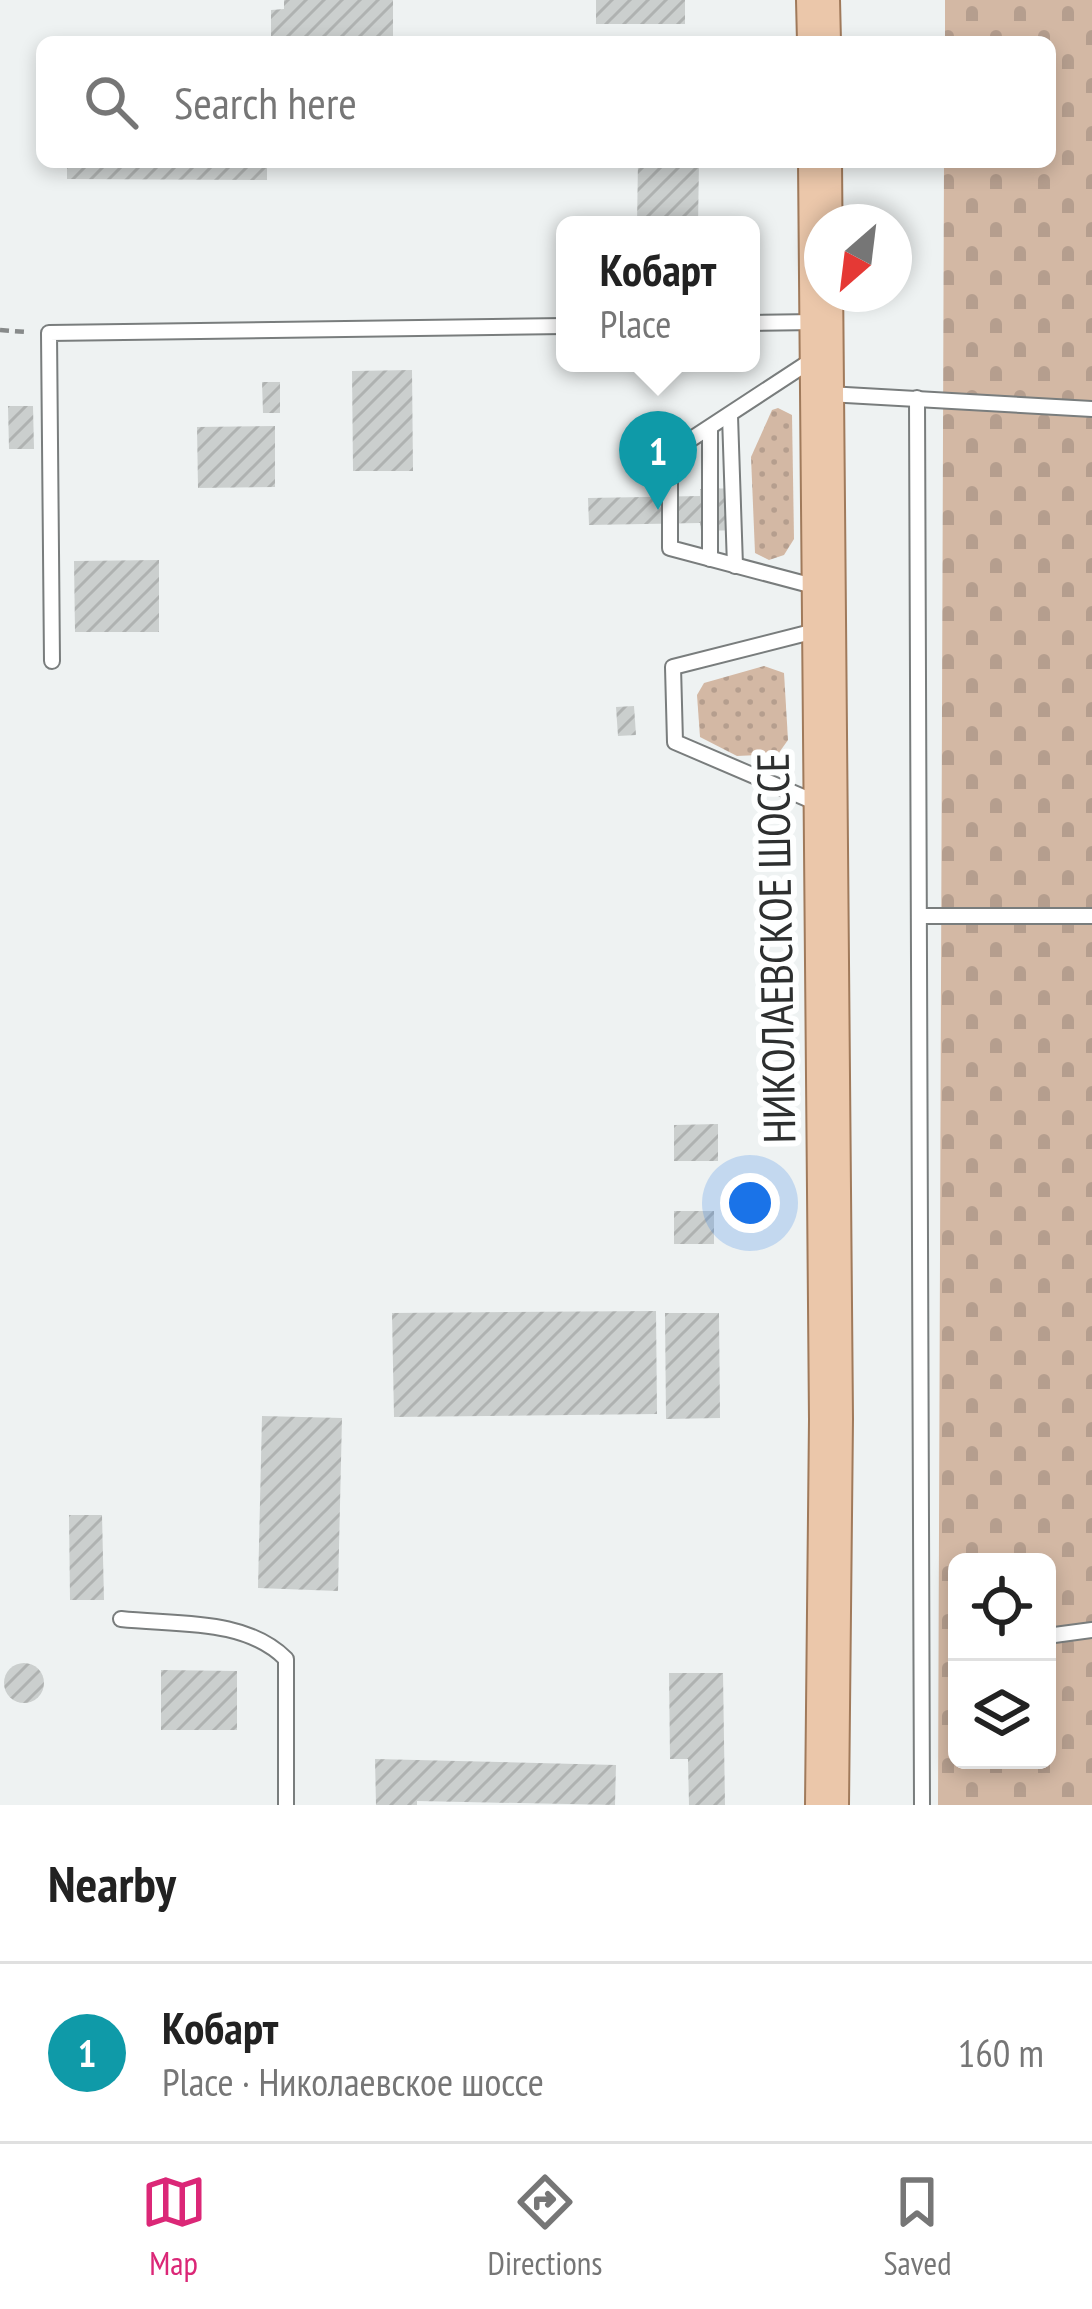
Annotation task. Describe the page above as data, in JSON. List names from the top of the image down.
{
  "streets": {
    "main road": ["НИКОЛАЕВСКОЕ ШОССЕ"]
  },
  "north": "bottom left",
  "page": {
    "search": "Search here",
    "popup": ["Кобарт", "Place"],
    "pins": "1",
    "heading": "Nearby",
    "list": [
      {
        "mark": "1",
        "name": "Кобарт",
        "note": "Place · Николаевское шоссе",
        "value": "160 m"
      }
    ],
    "nav": ["Map", "Directions", "Saved"]
  }
}
